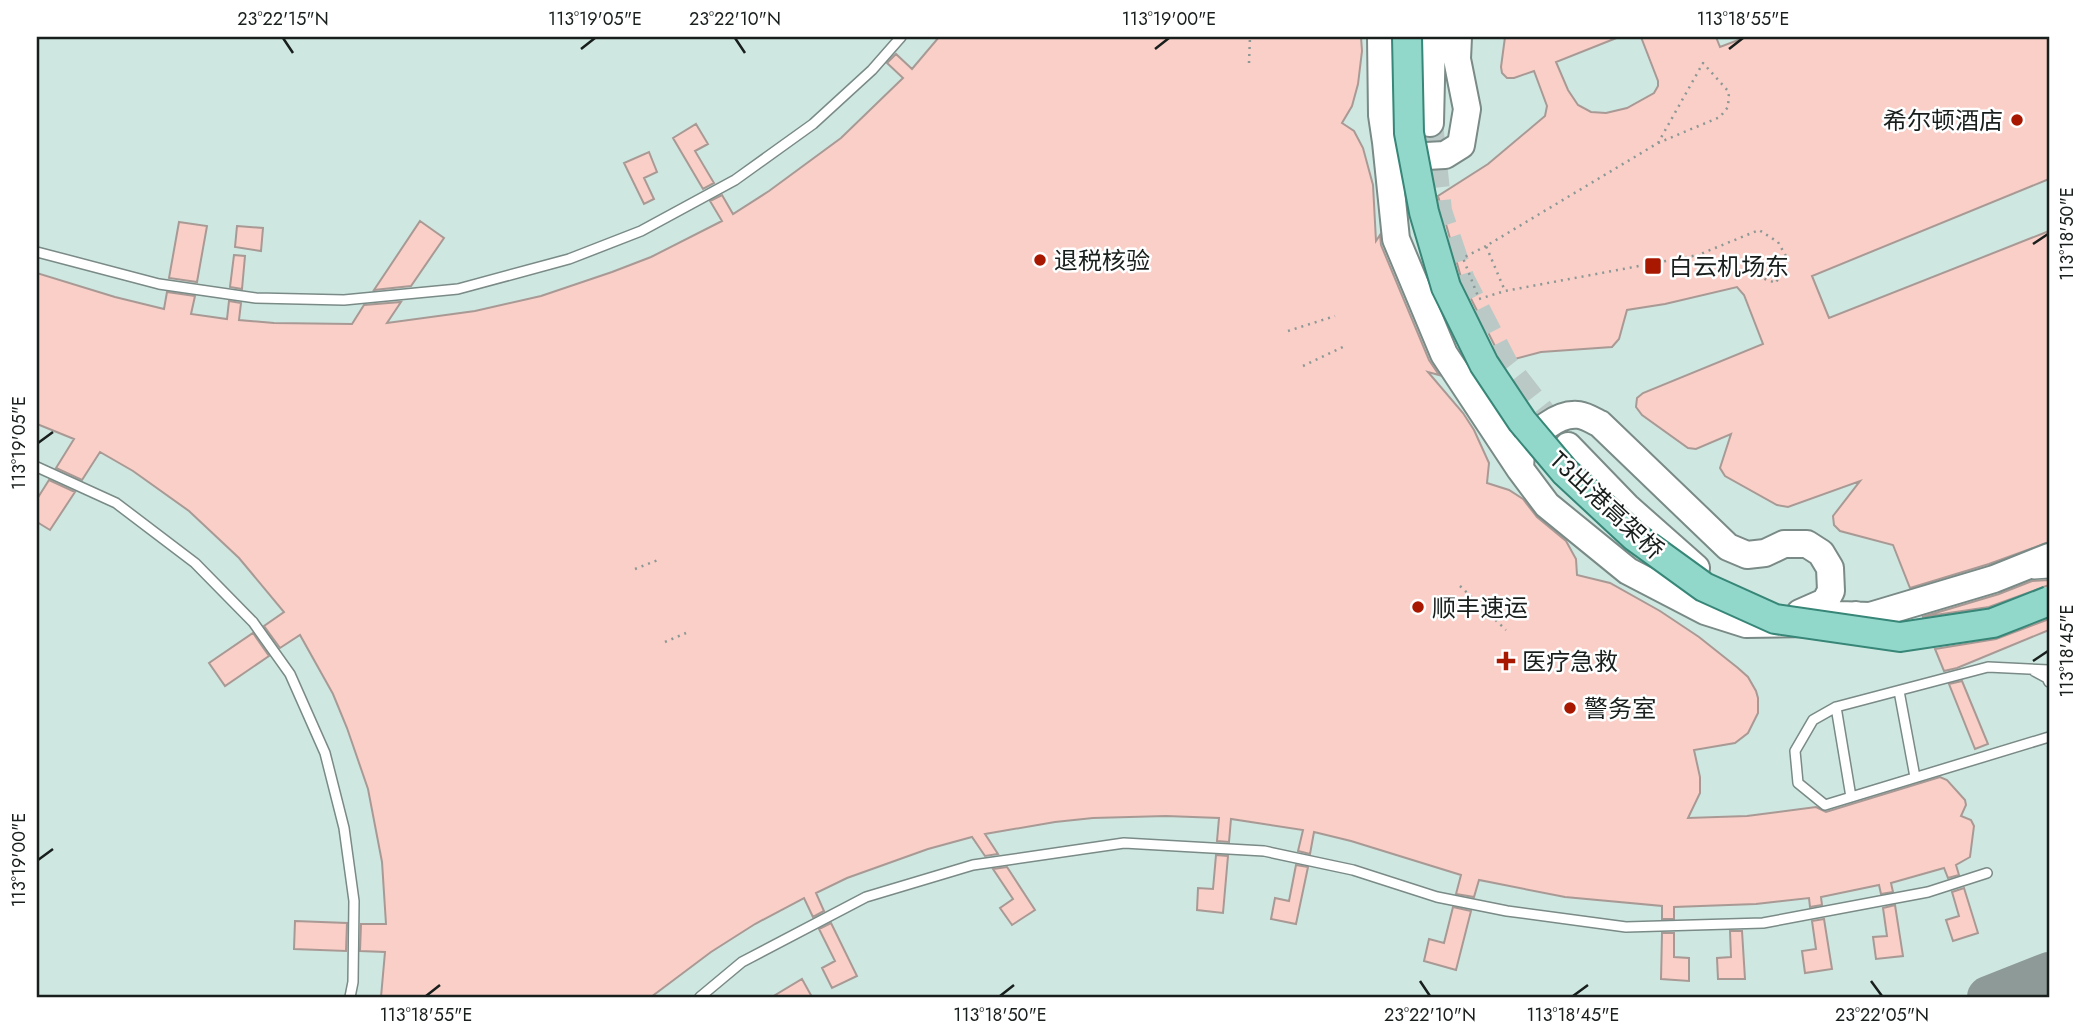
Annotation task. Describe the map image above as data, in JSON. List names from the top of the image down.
{
  "streets": {
    "main road": ["T3出港高架桥"]
  },
  "places": {
    "other": [
      "希尔顿酒店",
      "退税核验",
      "顺丰速运",
      "警务室"
    ],
    "transit": ["白云机场东"],
    "health": ["医疗急救"]
  },
  "coordinates": [
    "23°22'15\"N",
    "113°19'05\"E",
    "23°22'10\"N",
    "113°19'00\"E",
    "113°18'55\"E",
    "113°18'50\"E",
    "113°18'45\"E",
    "23°22'05\"N"
  ]
}
